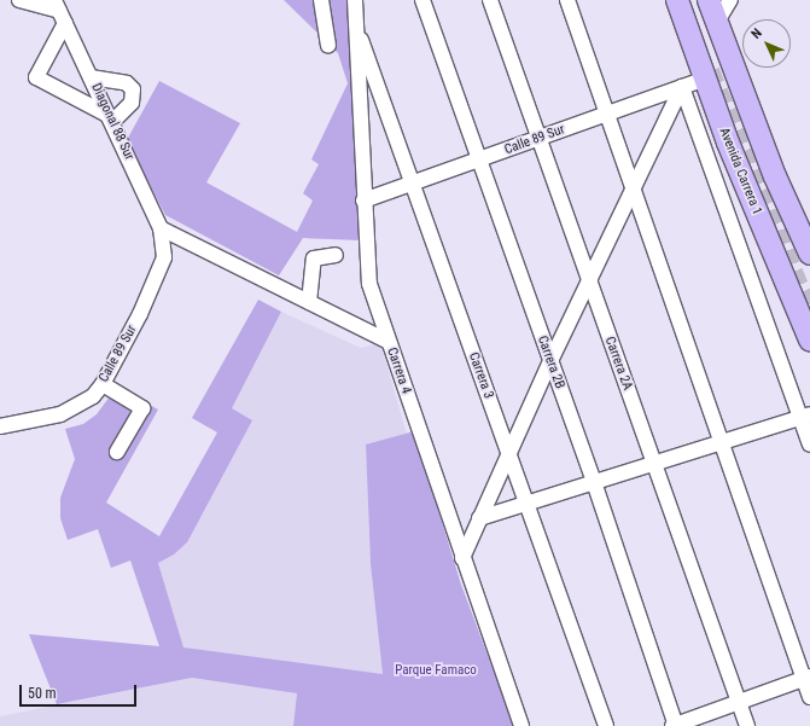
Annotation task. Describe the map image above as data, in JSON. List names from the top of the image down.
{
  "streets": {
    "highway": ["Avenida Carrera 1"],
    "street": [
      "Diagonal 88 Sur",
      "Calle 89 Sur",
      "Carrera 2B",
      "Carrera 2A",
      "Carrera 4",
      "Carrera 3"
    ]
  },
  "crossings": [
    ["Diagonal 88 Sur", "Calle 89 Sur"],
    ["Calle 89 Sur", "Avenida Carrera 1"],
    ["Calle 89 Sur", "Carrera 2B"],
    ["Calle 89 Sur", "Carrera 2A"],
    ["Calle 89 Sur", "Carrera 4"],
    ["Calle 89 Sur", "Carrera 3"],
    ["Carrera 4", "Carrera 3"]
  ],
  "parks": ["Parque Famaco"],
  "scale_bar": "50 m",
  "north": "top left"
}
